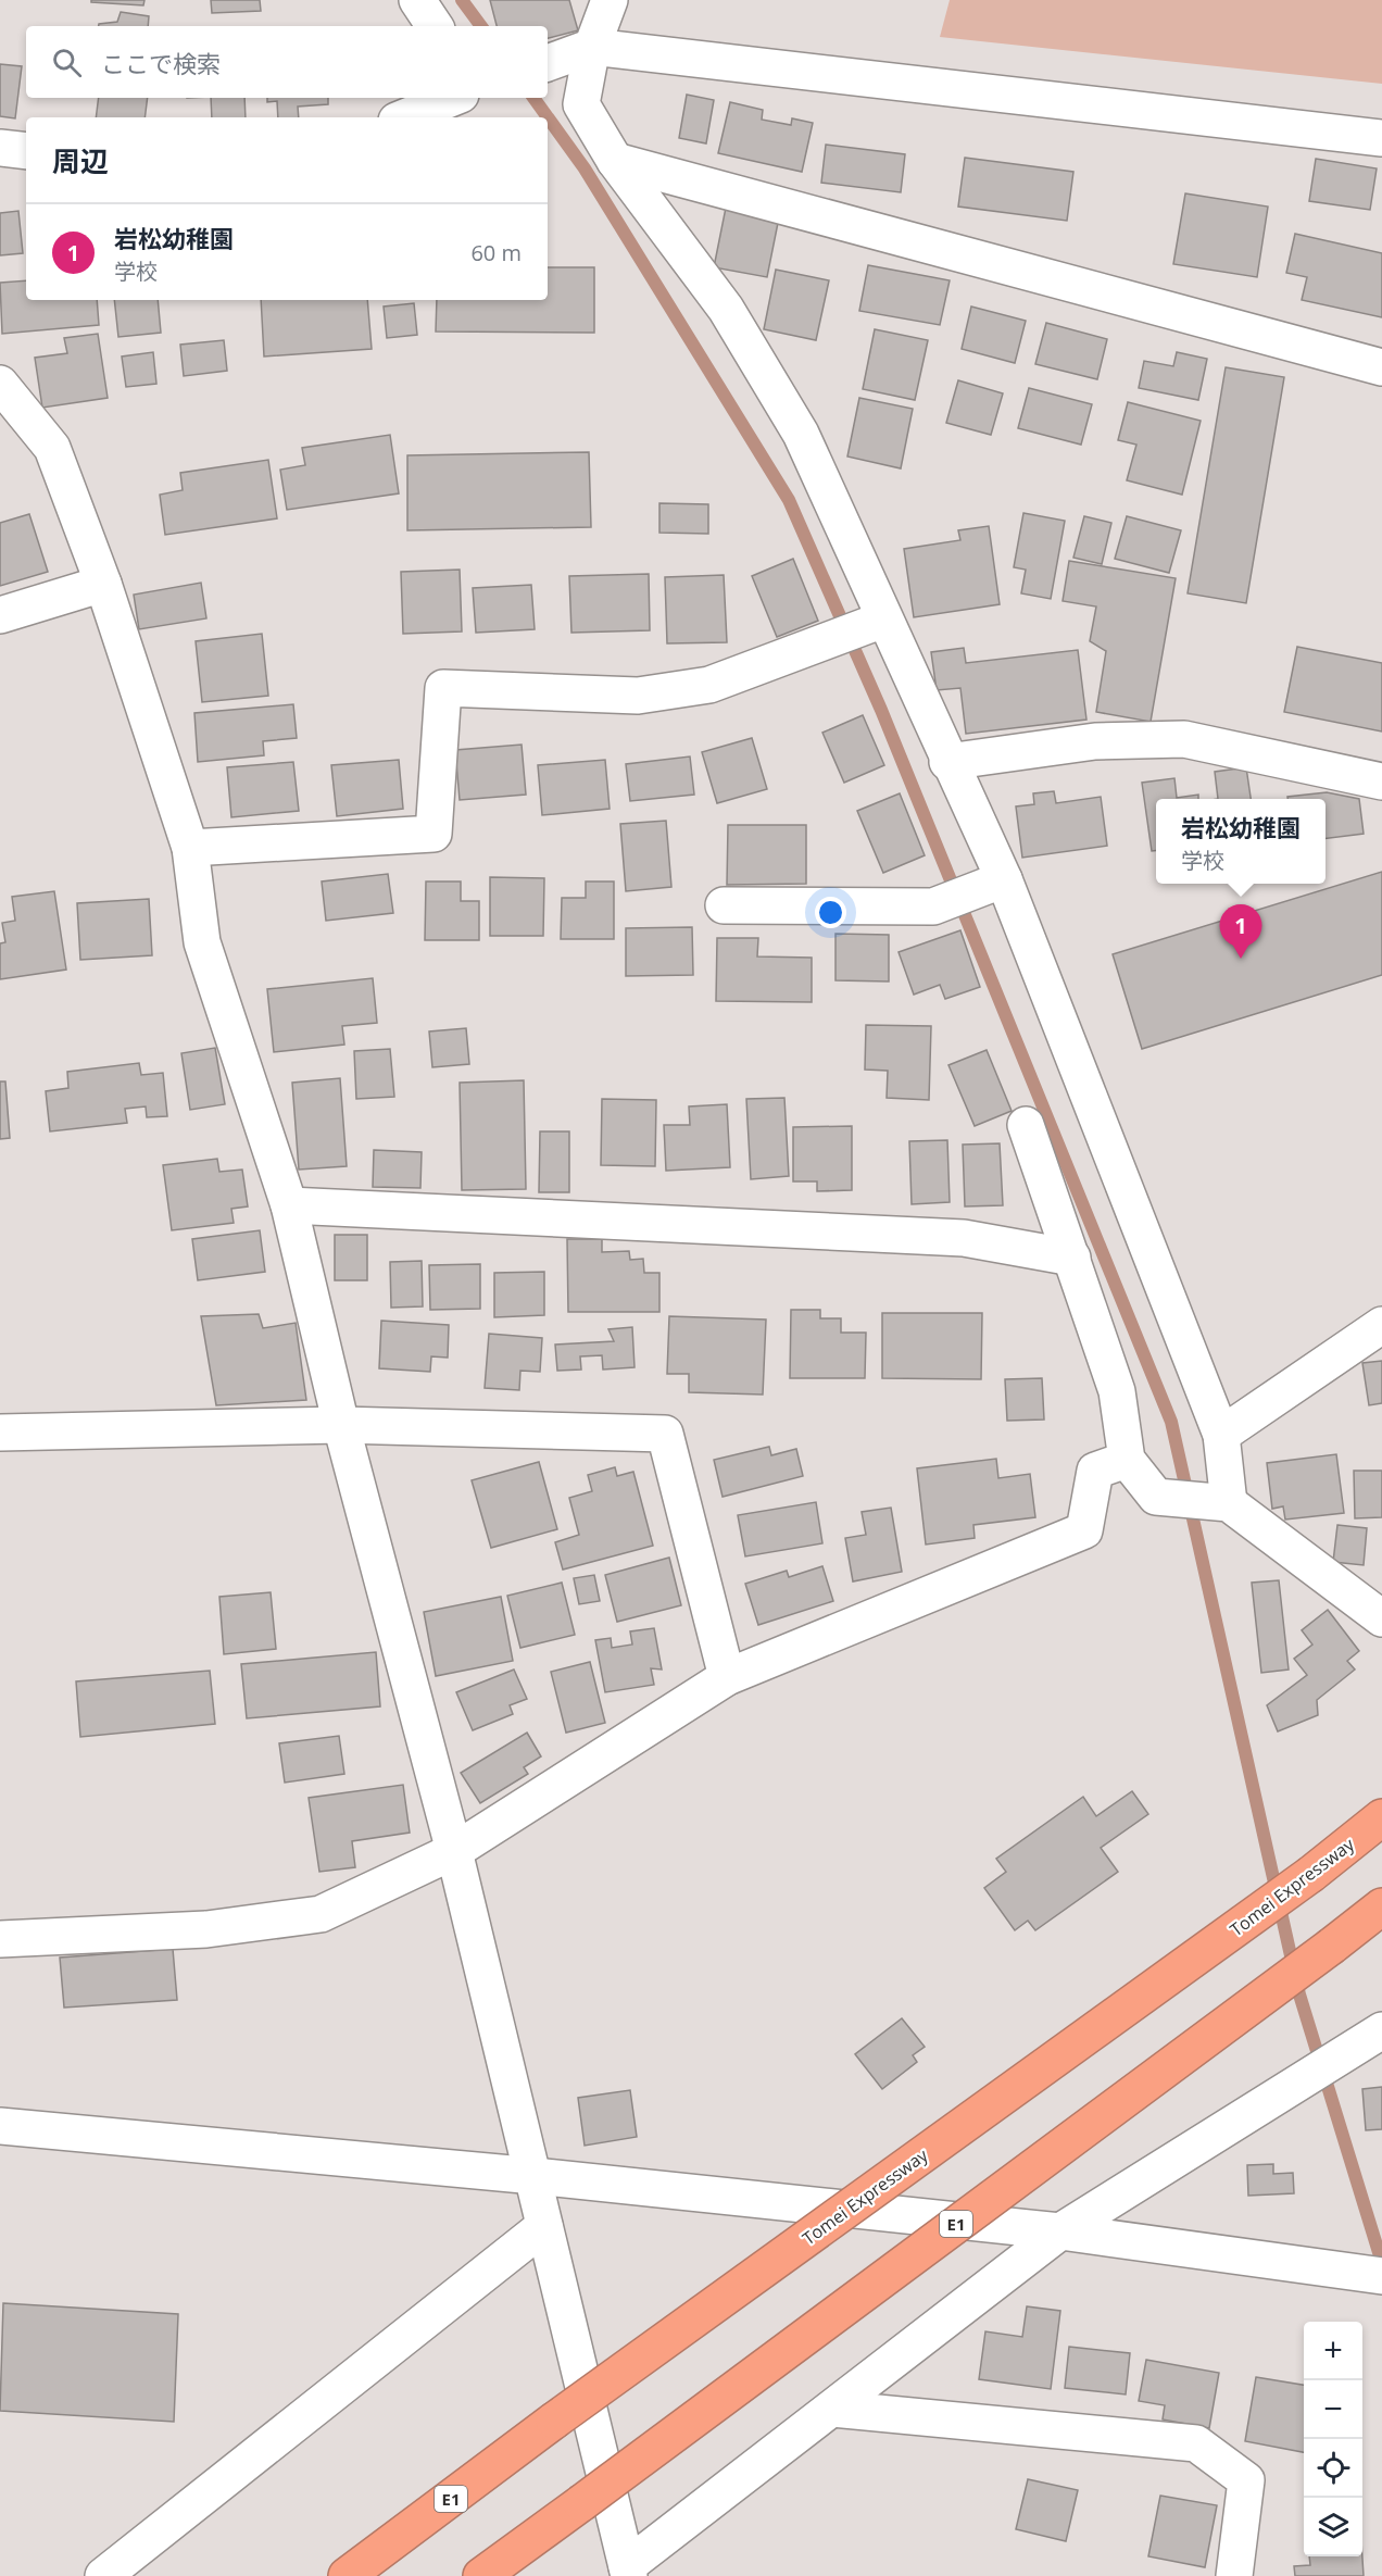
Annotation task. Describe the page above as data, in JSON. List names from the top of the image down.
{
  "streets": {
    "highway": ["Tomei Expressway", "E1"]
  },
  "page": {
    "search": "ここで検索",
    "heading": "周辺",
    "list": [
      {
        "mark": "1",
        "name": "岩松幼稚園",
        "note": "学校",
        "value": "60 m"
      }
    ],
    "popup": ["岩松幼稚園", "学校"],
    "pins": "1",
    "map_buttons": ["+", "−"]
  }
}
